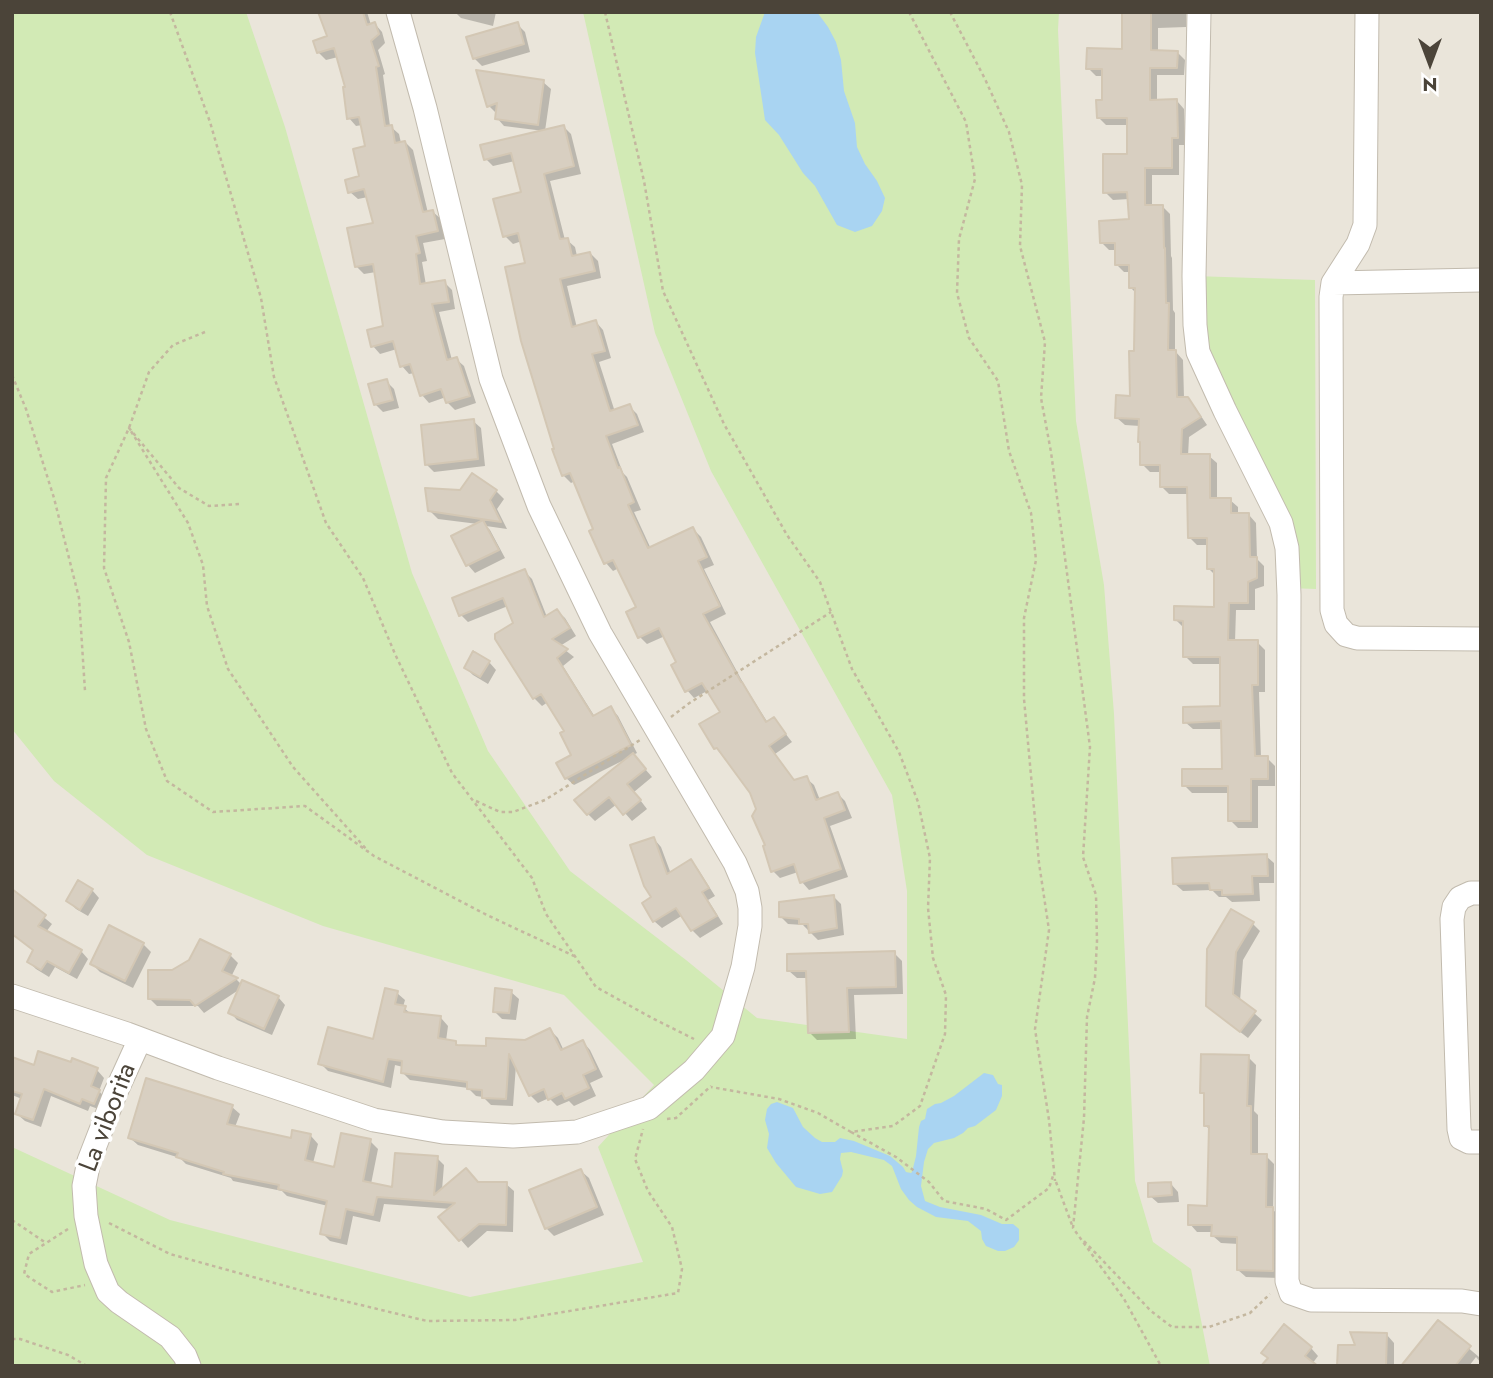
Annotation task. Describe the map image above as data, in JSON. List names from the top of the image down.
{
  "streets": {
    "street": ["La viborita"]
  },
  "north": "bottom"
}
